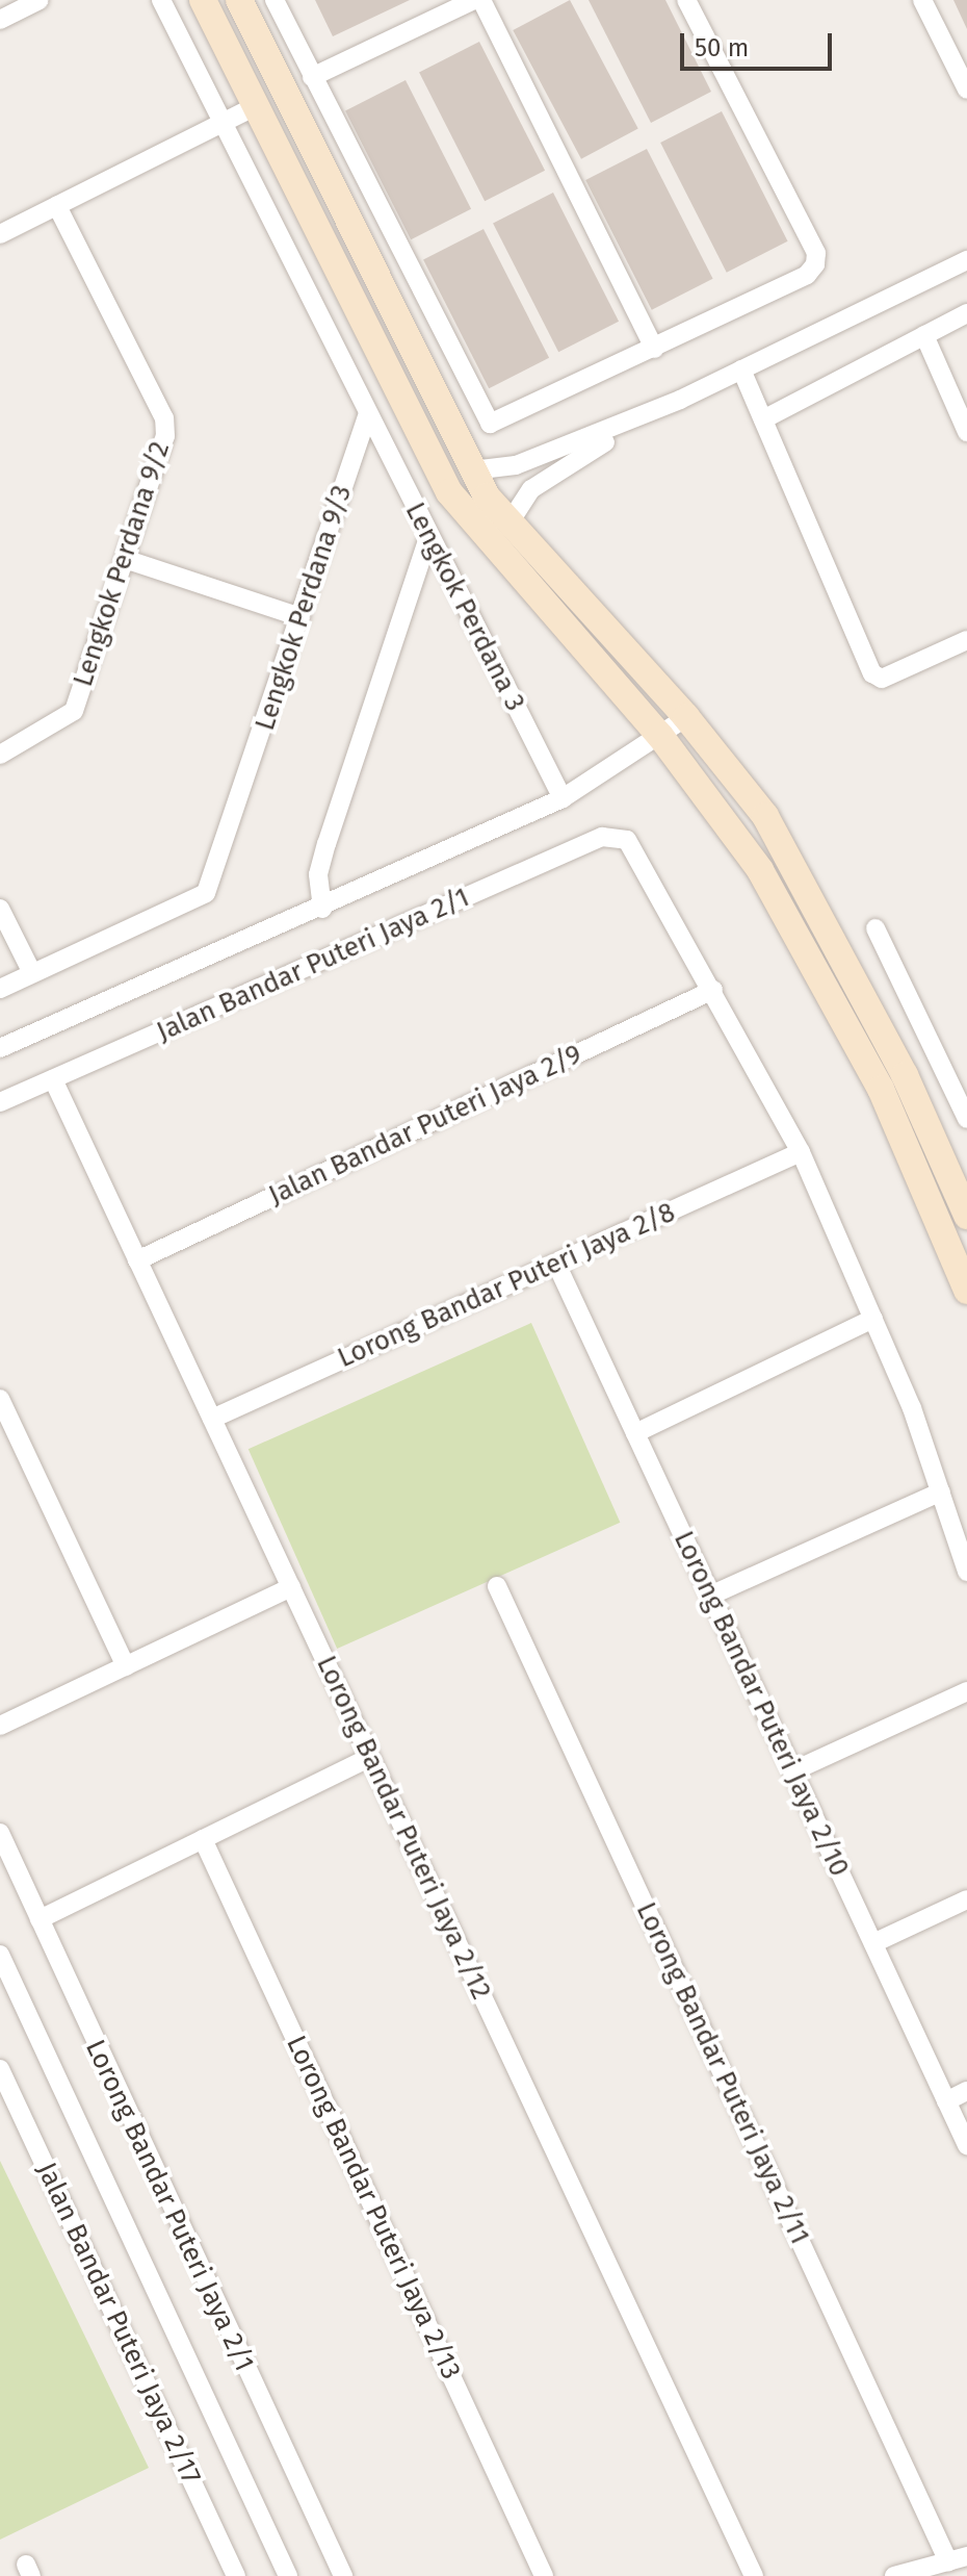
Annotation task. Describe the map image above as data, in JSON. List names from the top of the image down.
{
  "streets": {
    "street": [
      "Lengkok Perdana 9/2",
      "Lengkok Perdana 3",
      "Lengkok Perdana 9/3",
      "Jalan Bandar Puteri Jaya 2/1",
      "Jalan Bandar Puteri Jaya 2/9",
      "Lorong Bandar Puteri Jaya 2/8",
      "Lorong Bandar Puteri Jaya 2/10",
      "Lorong Bandar Puteri Jaya 2/12",
      "Lorong Bandar Puteri Jaya 2/11",
      "Lorong Bandar Puteri Jaya 2/1",
      "Lorong Bandar Puteri Jaya 2/13",
      "Jalan Bandar Puteri Jaya 2/17"
    ]
  },
  "crossings": [
    ["Lengkok Perdana 3", "Lengkok Perdana 9/3"],
    ["Jalan Bandar Puteri Jaya 2/1", "Jalan Bandar Puteri Jaya 2/9"],
    ["Jalan Bandar Puteri Jaya 2/1", "Lorong Bandar Puteri Jaya 2/12"],
    ["Jalan Bandar Puteri Jaya 2/9", "Lorong Bandar Puteri Jaya 2/12"],
    ["Lorong Bandar Puteri Jaya 2/8", "Lorong Bandar Puteri Jaya 2/10"],
    ["Lorong Bandar Puteri Jaya 2/8", "Lorong Bandar Puteri Jaya 2/12"]
  ],
  "scale_bar": "50 m"
}
